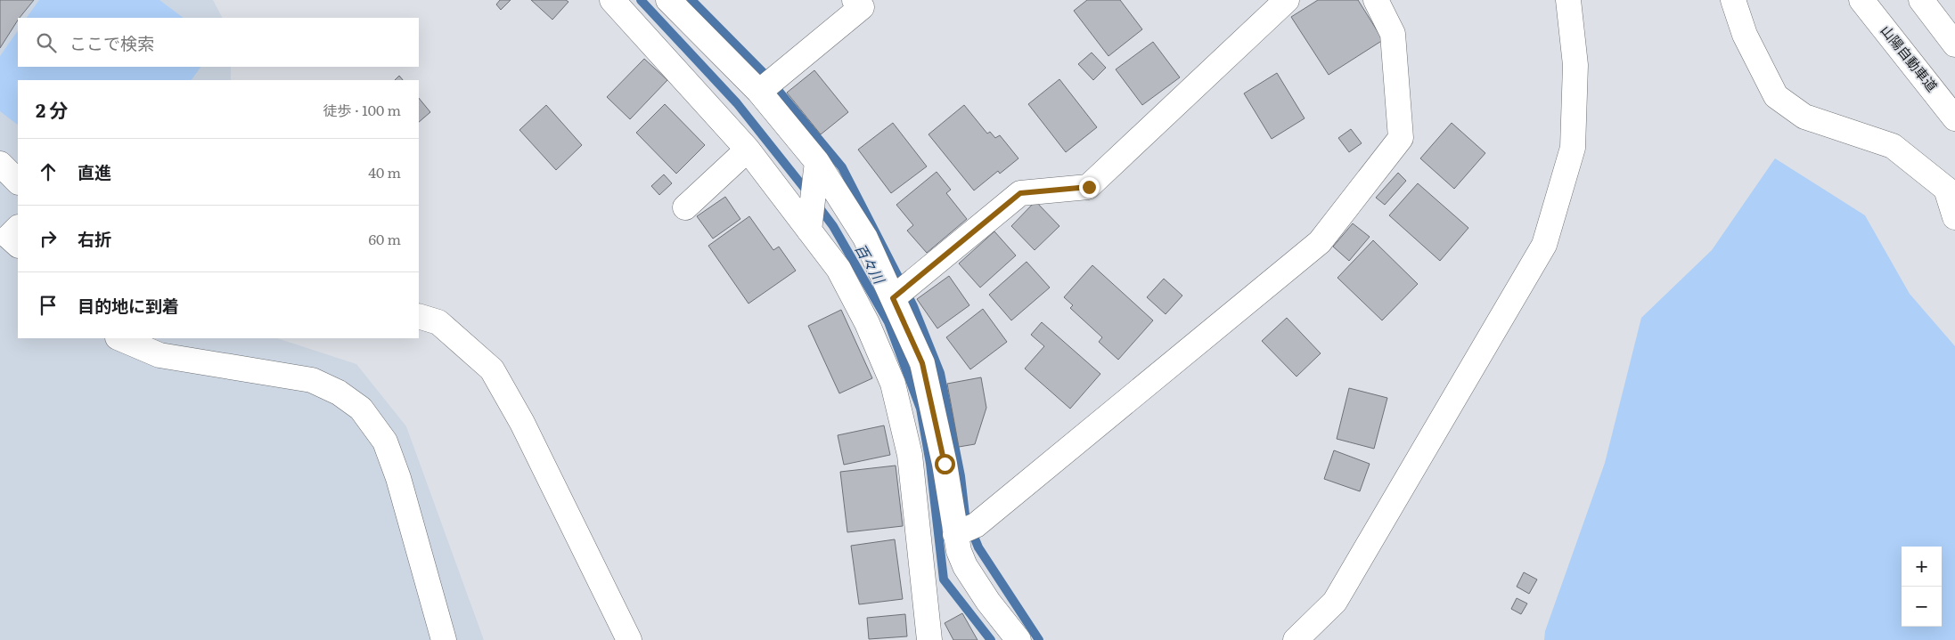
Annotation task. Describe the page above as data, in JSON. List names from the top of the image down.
{
  "streets": {
    "main road": ["山陽自動車道"]
  },
  "water": ["百々川"],
  "page": {
    "search": "ここで検索",
    "heading": ["2 分", "徒歩 · 100 m"],
    "list": [
      ["直進", "40 m"],
      ["右折", "60 m"],
      "目的地に到着"
    ],
    "map_buttons": ["+", "−"]
  }
}
